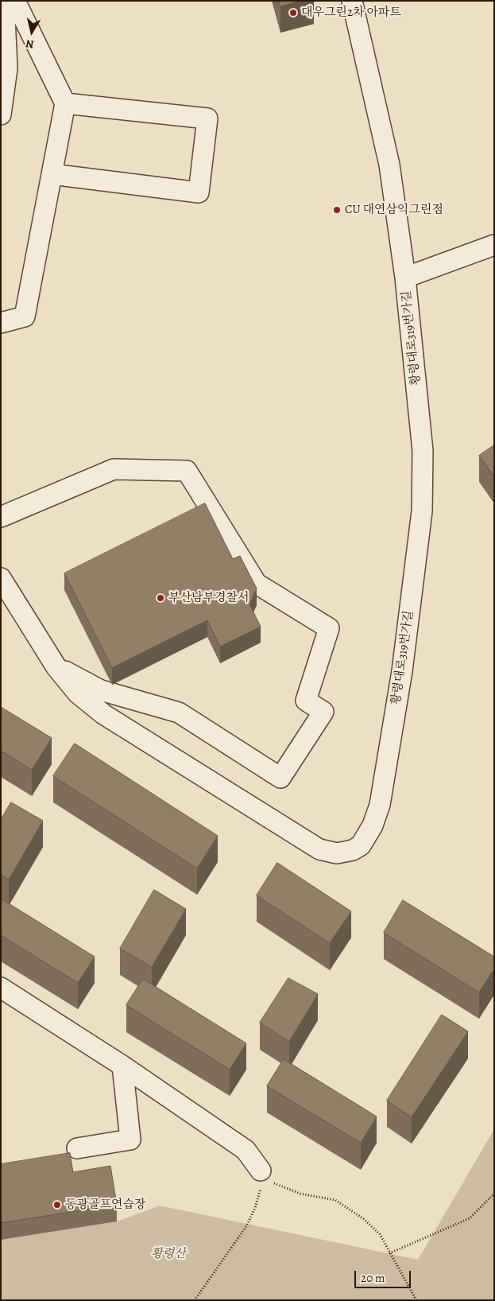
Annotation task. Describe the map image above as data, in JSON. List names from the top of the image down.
{
  "streets": {
    "street": ["황령대로319번가길"]
  },
  "parks": ["황령산"],
  "places": [
    "대우그린2차 아파트",
    "CU 대연삼익그린점",
    "부산남부경찰서",
    "동광골프연습장"
  ],
  "scale_bar": "20 m",
  "north": "bottom"
}
